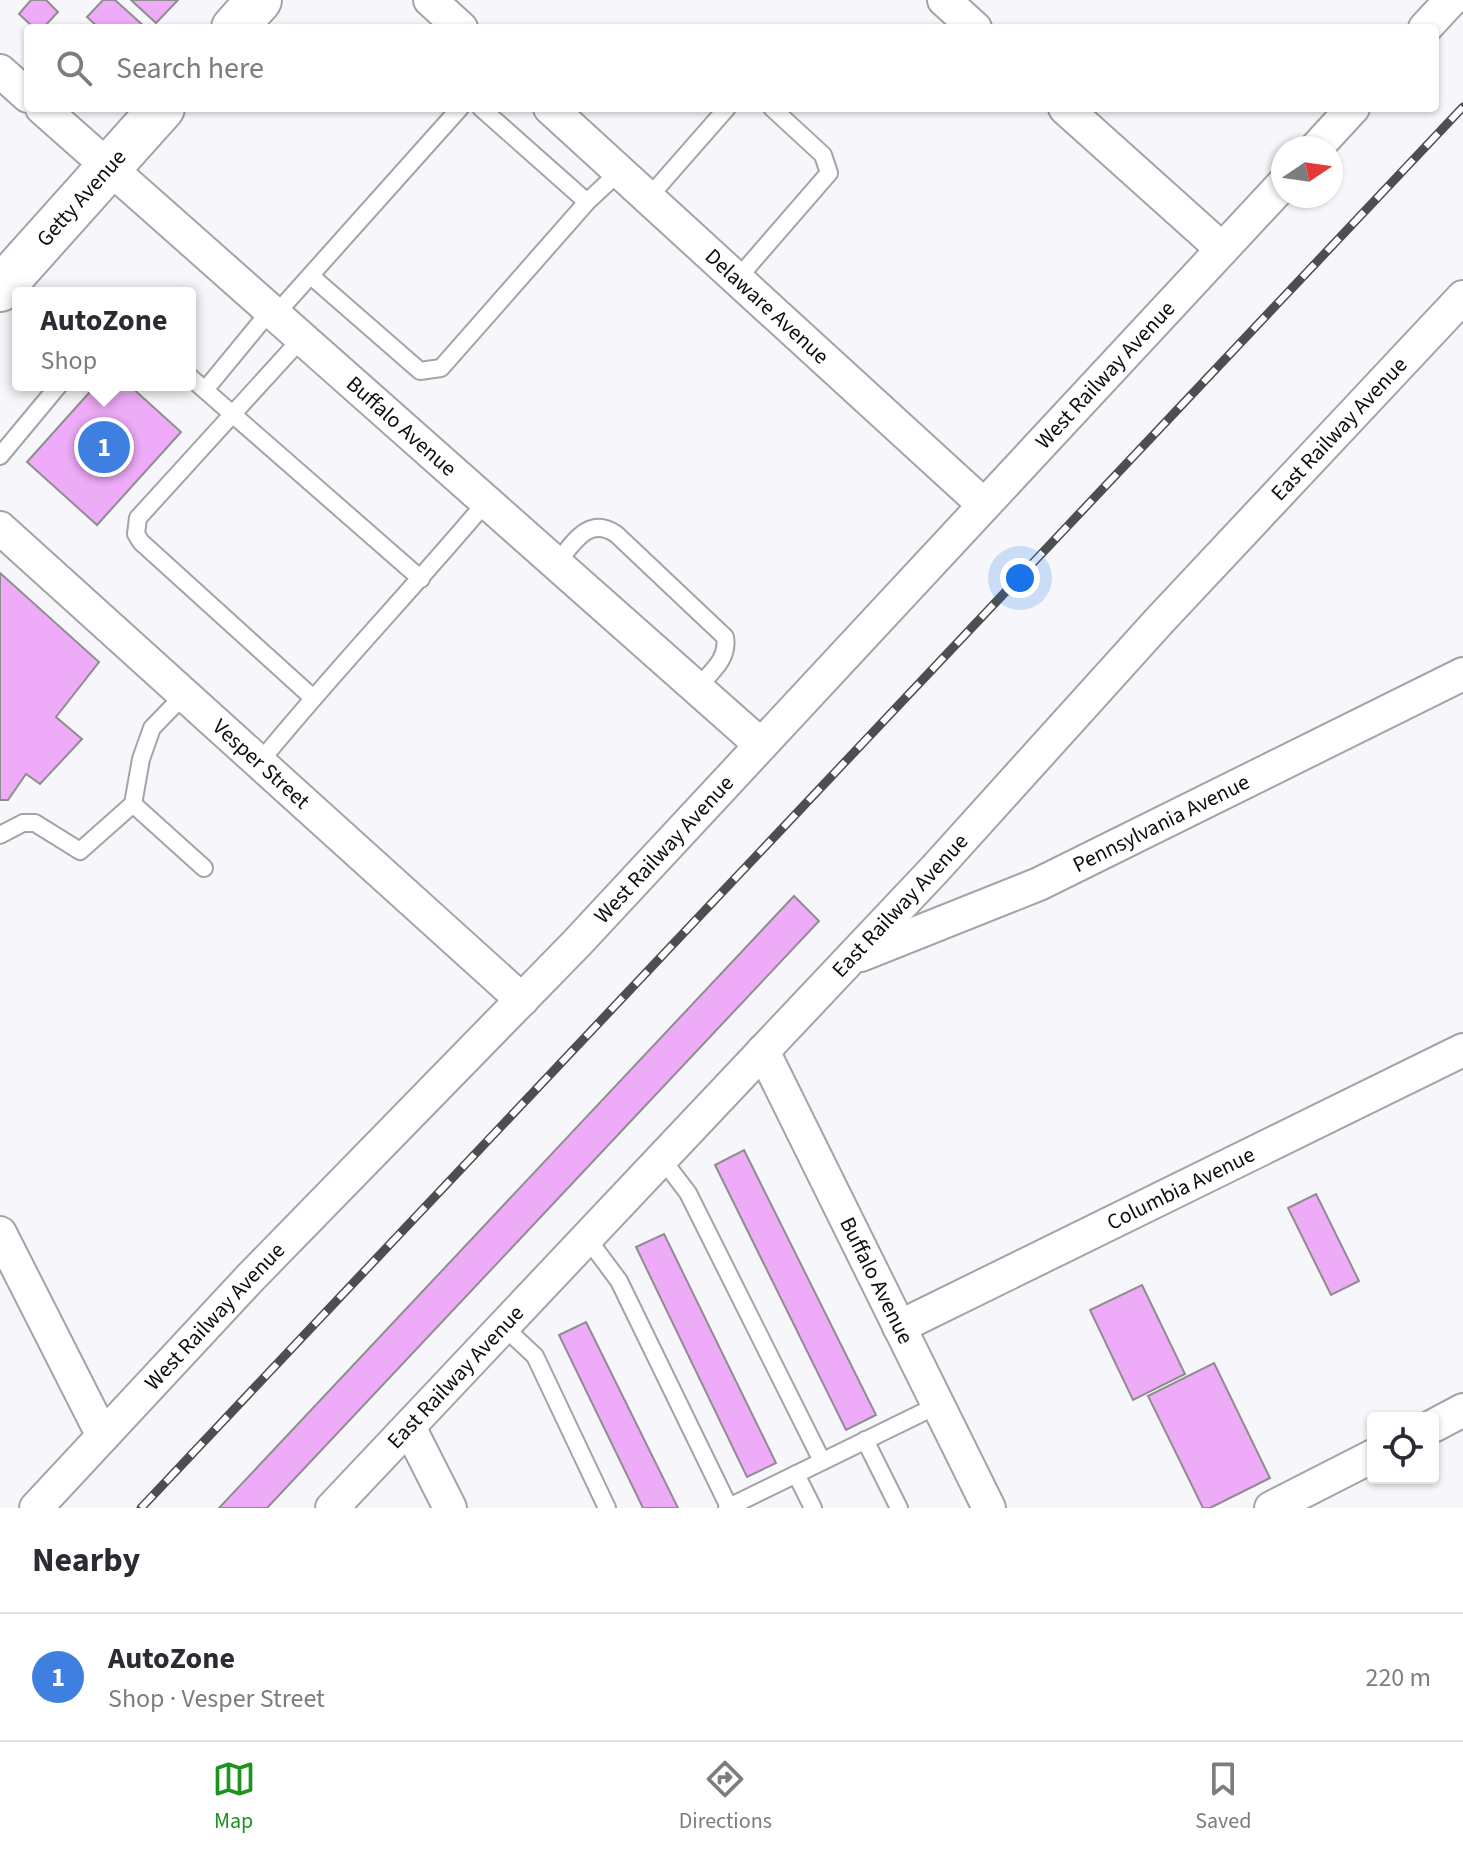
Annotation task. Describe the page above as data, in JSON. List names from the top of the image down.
{
  "streets": {
    "street": [
      "Getty Avenue",
      "Delaware Avenue",
      "West Railway Avenue",
      "Buffalo Avenue",
      "East Railway Avenue",
      "Vesper Street",
      "Pennsylvania Avenue",
      "Columbia Avenue"
    ]
  },
  "crossings": [
    ["Getty Avenue", "Buffalo Avenue"],
    ["Delaware Avenue", "West Railway Avenue"],
    ["West Railway Avenue", "Buffalo Avenue"],
    ["West Railway Avenue", "Vesper Street"],
    ["Buffalo Avenue", "East Railway Avenue"],
    ["Buffalo Avenue", "Columbia Avenue"],
    ["East Railway Avenue", "Pennsylvania Avenue"]
  ],
  "north": "right",
  "page": {
    "search": "Search here",
    "popup": ["AutoZone", "Shop"],
    "pins": "1",
    "heading": "Nearby",
    "list": [
      {
        "mark": "1",
        "name": "AutoZone",
        "note": "Shop · Vesper Street",
        "value": "220 m"
      }
    ],
    "nav": ["Map", "Directions", "Saved"]
  }
}
